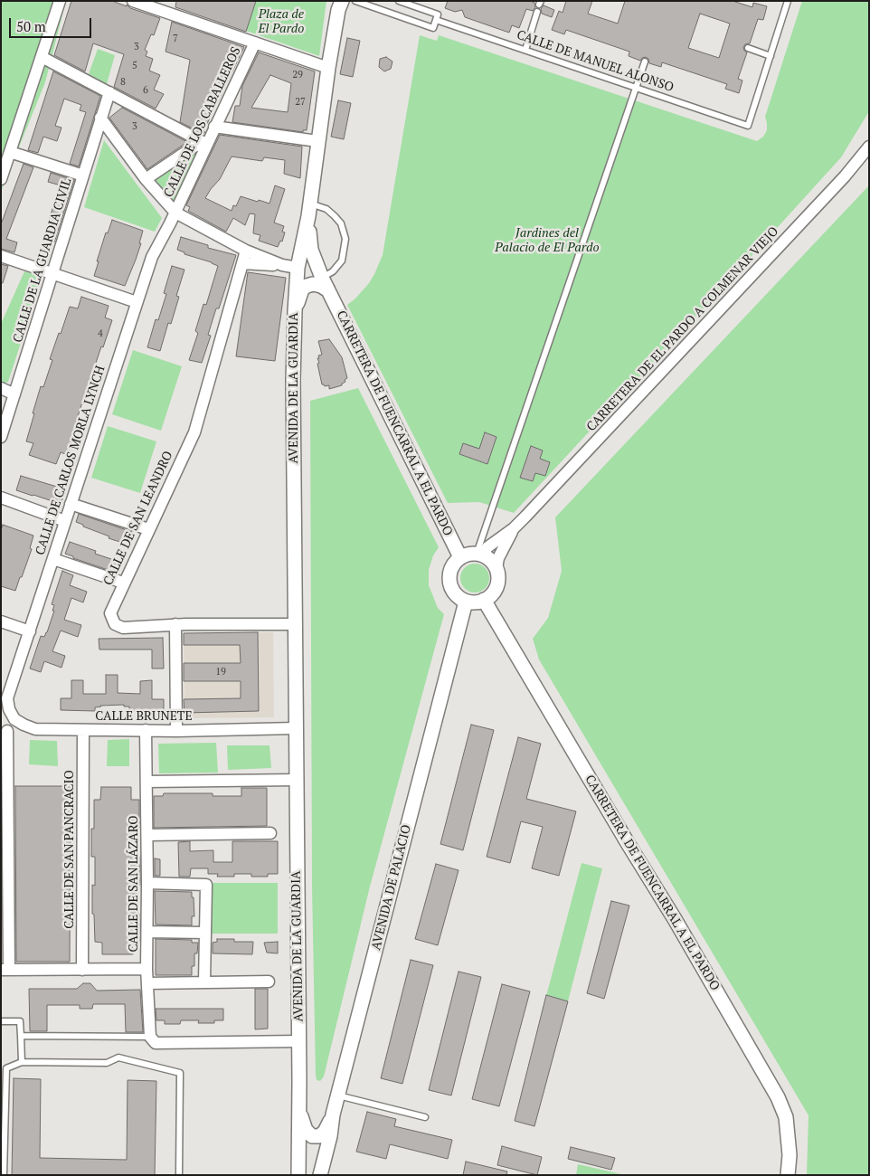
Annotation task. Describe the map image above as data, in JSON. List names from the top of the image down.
{
  "streets": {
    "street": [
      "CALLE DE LOS CABALLEROS",
      "CALLE DE LA GUARDIA CIVIL",
      "CARRETERA DE EL PARDO A COLMENAR VIEJO",
      "AVENIDA DE LA GUARDIA",
      "CARRETERA DE FUENCARRAL A EL PARDO",
      "CALLE DE CARLOS MORLA LYNCH",
      "CALLE DE SAN LEANDRO",
      "CALLE BRUNETE",
      "CALLE DE SAN PANCRACIO",
      "CALLE DE SAN LÁZARO",
      "AVENIDA DE PALACIO"
    ],
    "lane": ["CALLE DE MANUEL ALONSO"]
  },
  "crossings": [
    ["CALLE DE LOS CABALLEROS", "CALLE DE CARLOS MORLA LYNCH"],
    ["AVENIDA DE LA GUARDIA", "CARRETERA DE FUENCARRAL A EL PARDO"],
    ["AVENIDA DE LA GUARDIA", "CALLE DE SAN LEANDRO"],
    ["AVENIDA DE LA GUARDIA", "CALLE BRUNETE"],
    ["AVENIDA DE LA GUARDIA", "AVENIDA DE PALACIO"],
    ["CARRETERA DE FUENCARRAL A EL PARDO", "AVENIDA DE PALACIO"],
    ["CALLE DE CARLOS MORLA LYNCH", "CALLE BRUNETE"],
    ["CALLE BRUNETE", "CALLE DE SAN PANCRACIO"],
    ["CALLE BRUNETE", "CALLE DE SAN LÁZARO"]
  ],
  "parks": ["Plaza de El Pardo", "Jardines del Palacio de El Pardo"],
  "house_numbers": [
    "7",
    "3",
    "5",
    "29",
    "8",
    "6",
    "27",
    "3",
    "4",
    "19"
  ],
  "scale_bar": "50 m"
}
